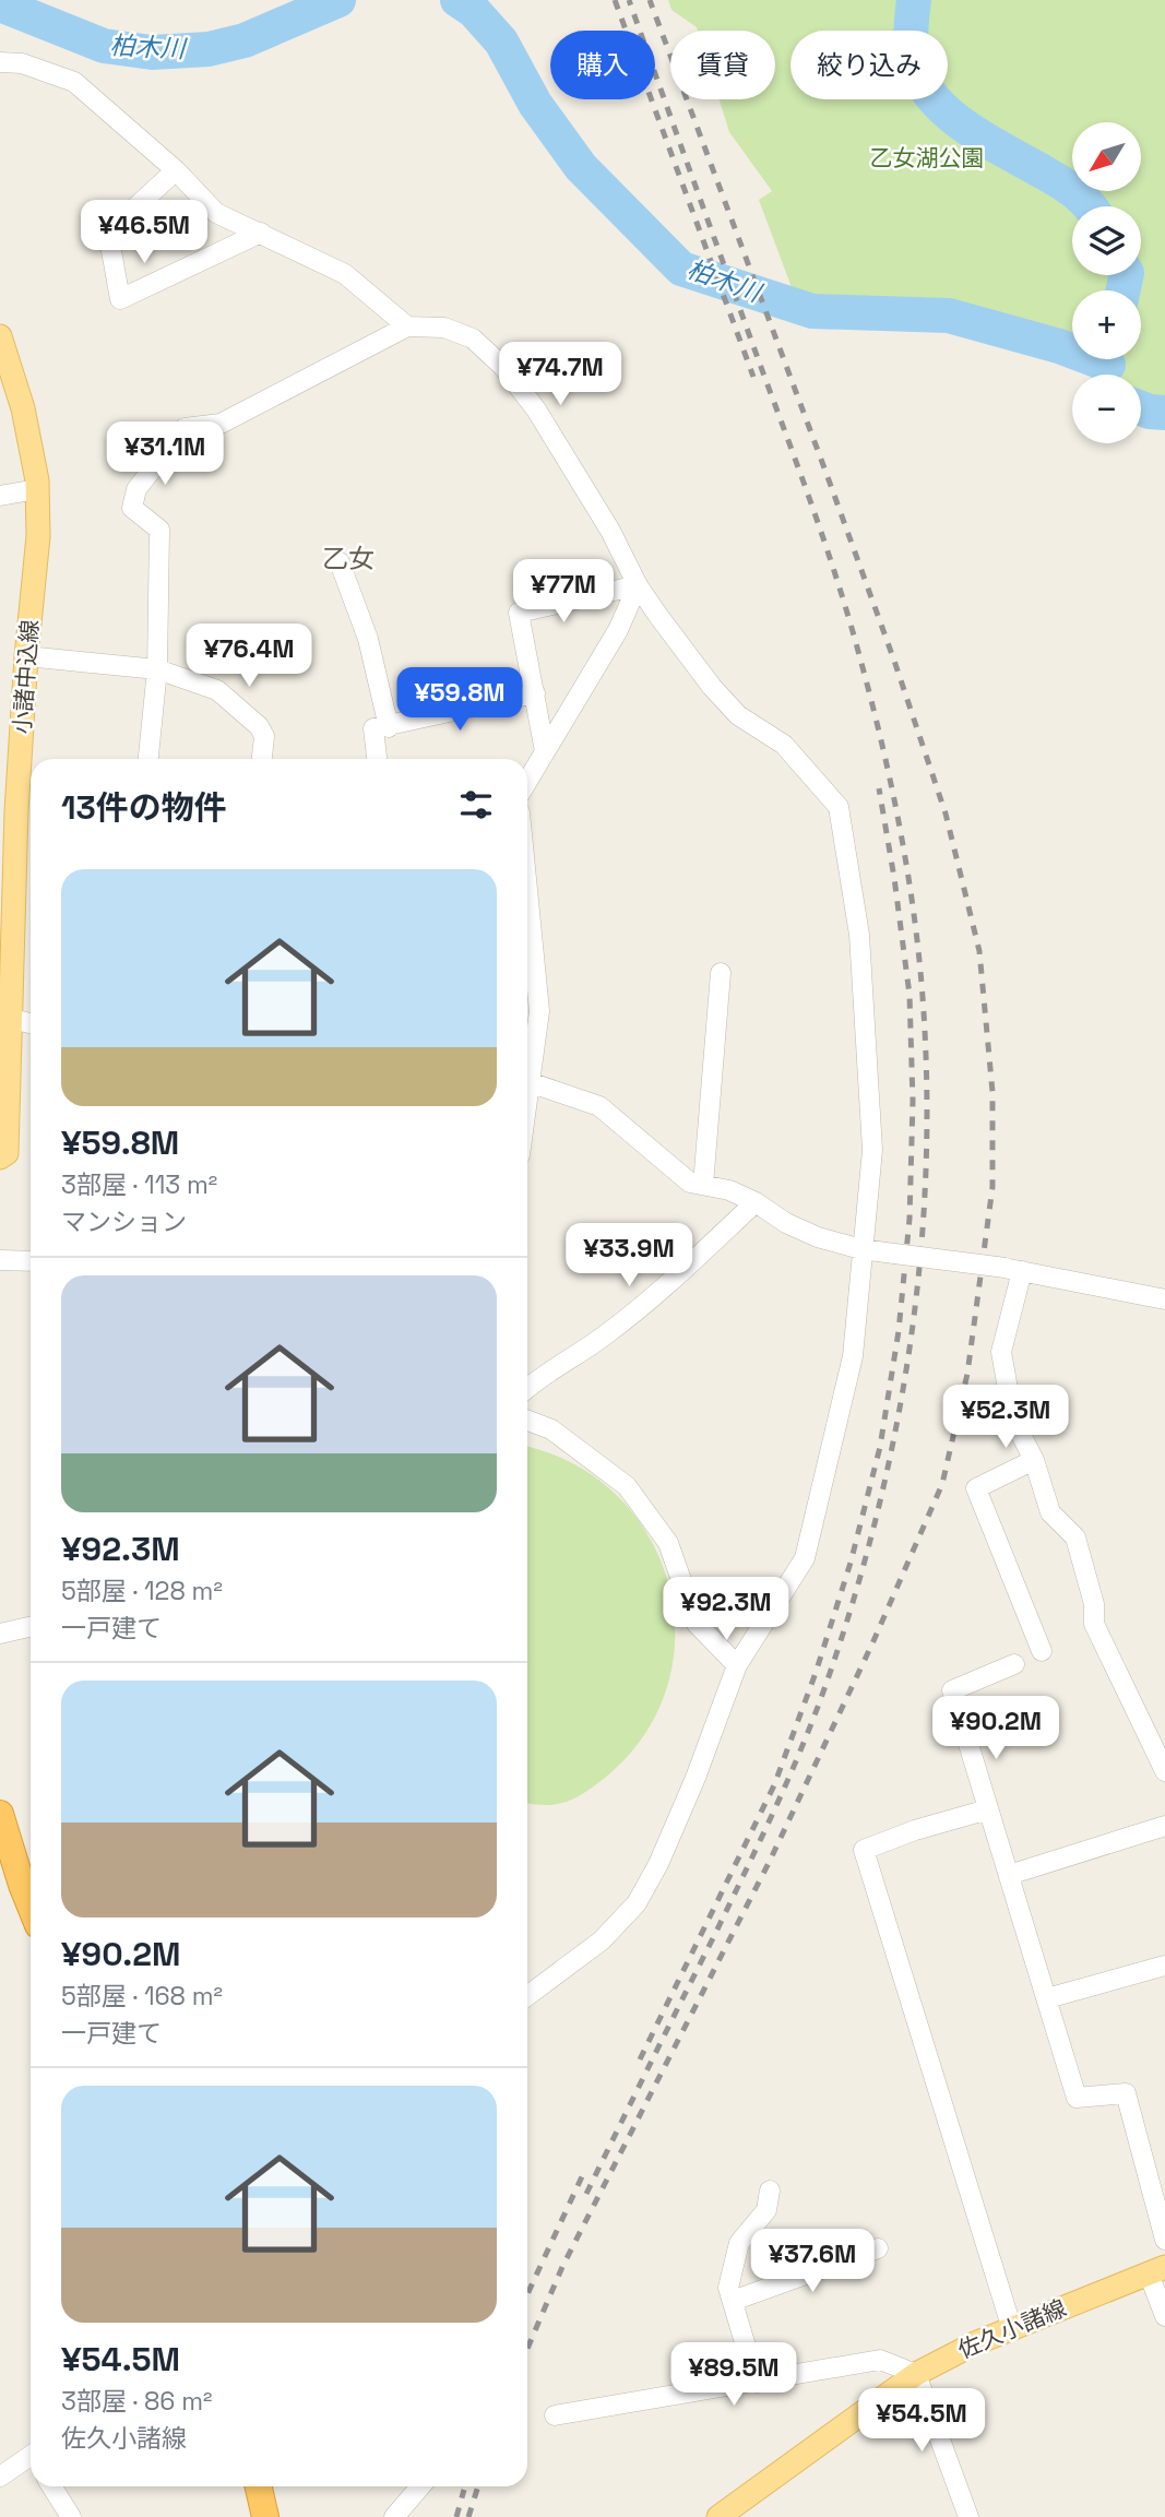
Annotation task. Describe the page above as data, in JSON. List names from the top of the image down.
{
  "streets": {
    "main road": ["小諸中込線", "佐久小諸線"]
  },
  "districts": ["乙女"],
  "water": ["柏木川"],
  "parks": ["乙女湖公園"],
  "north": "bottom left",
  "page": {
    "chip": ["購入", "賃貸", "絞り込み"],
    "map_buttons": ["+", "−"],
    "price": [
      "¥46.5M",
      "¥74.7M",
      "¥31.1M",
      "¥77M",
      "¥76.4M",
      "¥59.8M",
      "¥33.9M",
      "¥52.3M",
      "¥92.3M",
      "¥90.2M",
      "¥37.6M",
      "¥89.5M",
      "¥54.5M"
    ],
    "heading": "13件の物件",
    "list": [
      {
        "name": "¥59.8M",
        "note": "3部屋 · 113 m² · マンション"
      },
      {
        "name": "¥92.3M",
        "note": "5部屋 · 128 m² · 一戸建て"
      },
      {
        "name": "¥90.2M",
        "note": "5部屋 · 168 m² · 一戸建て"
      },
      {
        "name": "¥54.5M",
        "note": "3部屋 · 86 m² · 佐久小諸線"
      }
    ]
  }
}
